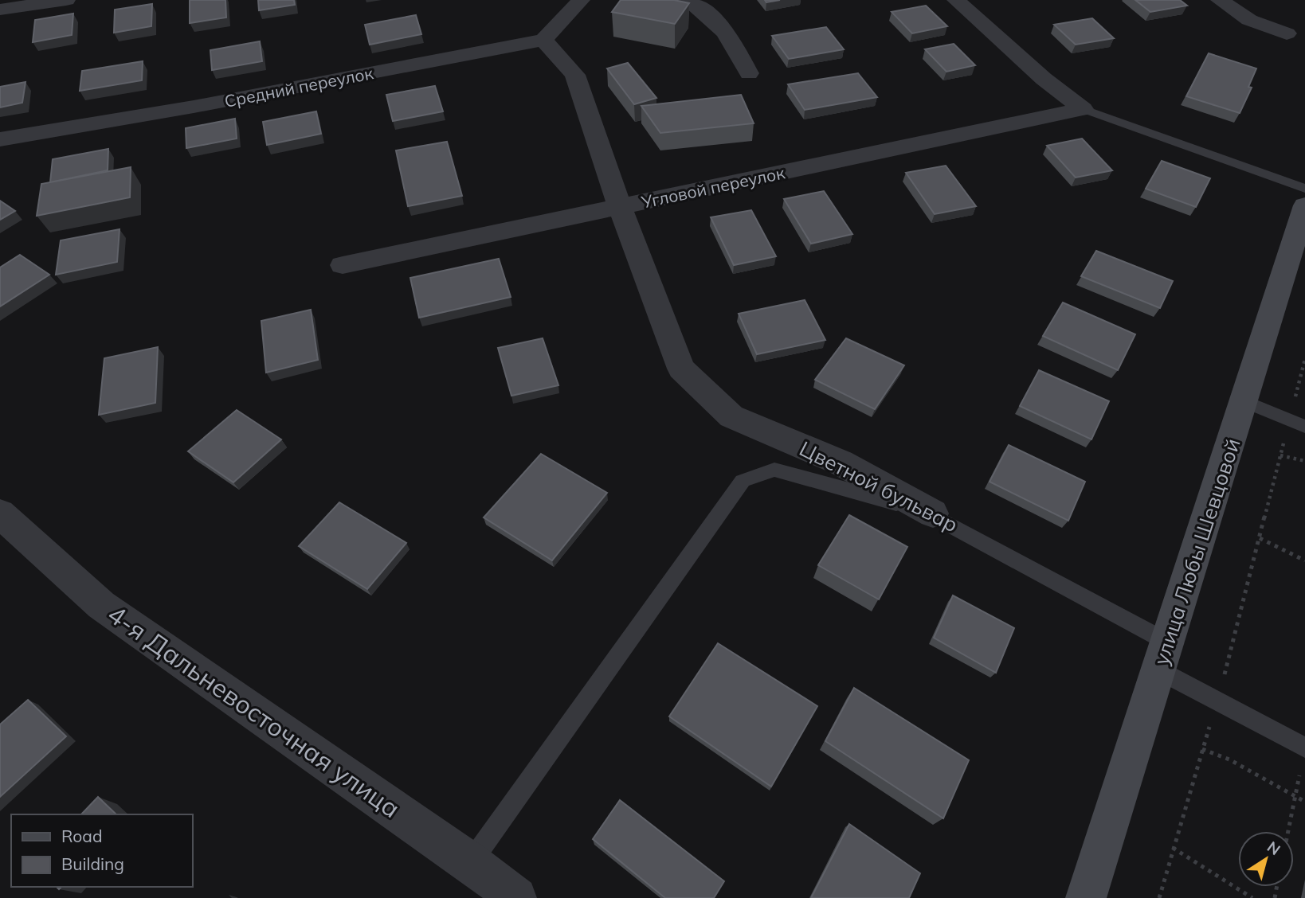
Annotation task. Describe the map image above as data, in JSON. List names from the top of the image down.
{
  "streets": {
    "street": [
      "Средний переулок",
      "Угловой переулок",
      "Цветной бульвар",
      "улица Любы Шевцовой",
      "4-я Дальневосточная улица"
    ]
  },
  "crossings": [
    ["Средний переулок", "Цветной бульвар"],
    ["Угловой переулок", "Цветной бульвар"],
    ["Цветной бульвар", "улица Любы Шевцовой"]
  ],
  "legend": ["Road", "Building"],
  "north": "top right"
}
